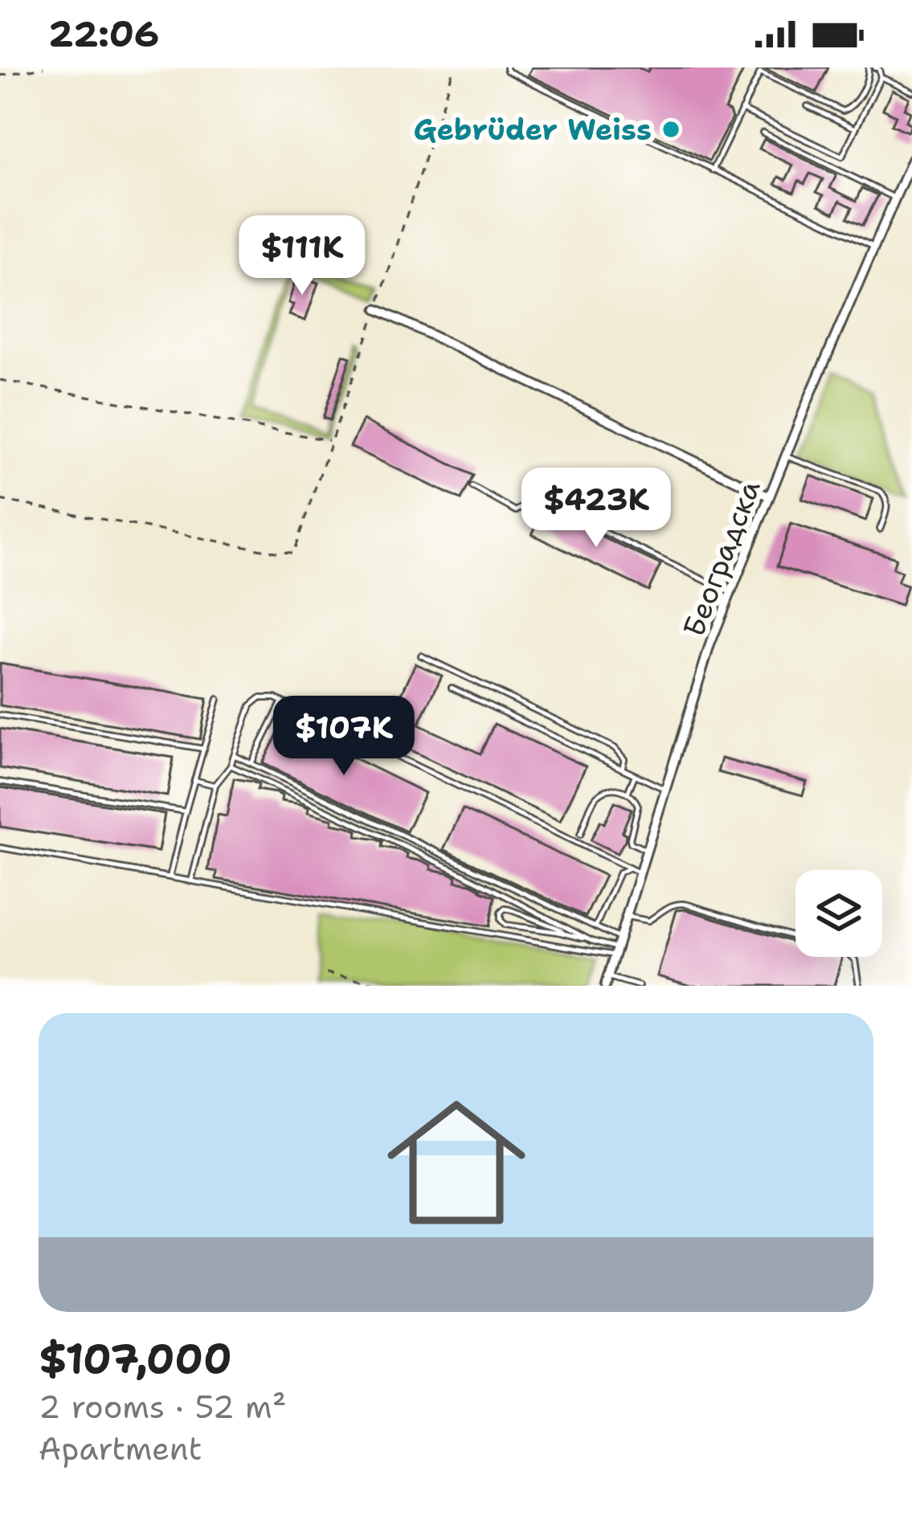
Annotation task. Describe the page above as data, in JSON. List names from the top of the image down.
{
  "streets": {
    "street": ["Београдска"]
  },
  "places": ["Gebrüder Weiss"],
  "page": {
    "status": "22:06",
    "price": ["$111K", "$423K", "$107K"],
    "list": [
      {
        "name": "$107,000",
        "note": "2 rooms · 52 m² · Apartment"
      }
    ]
  }
}
